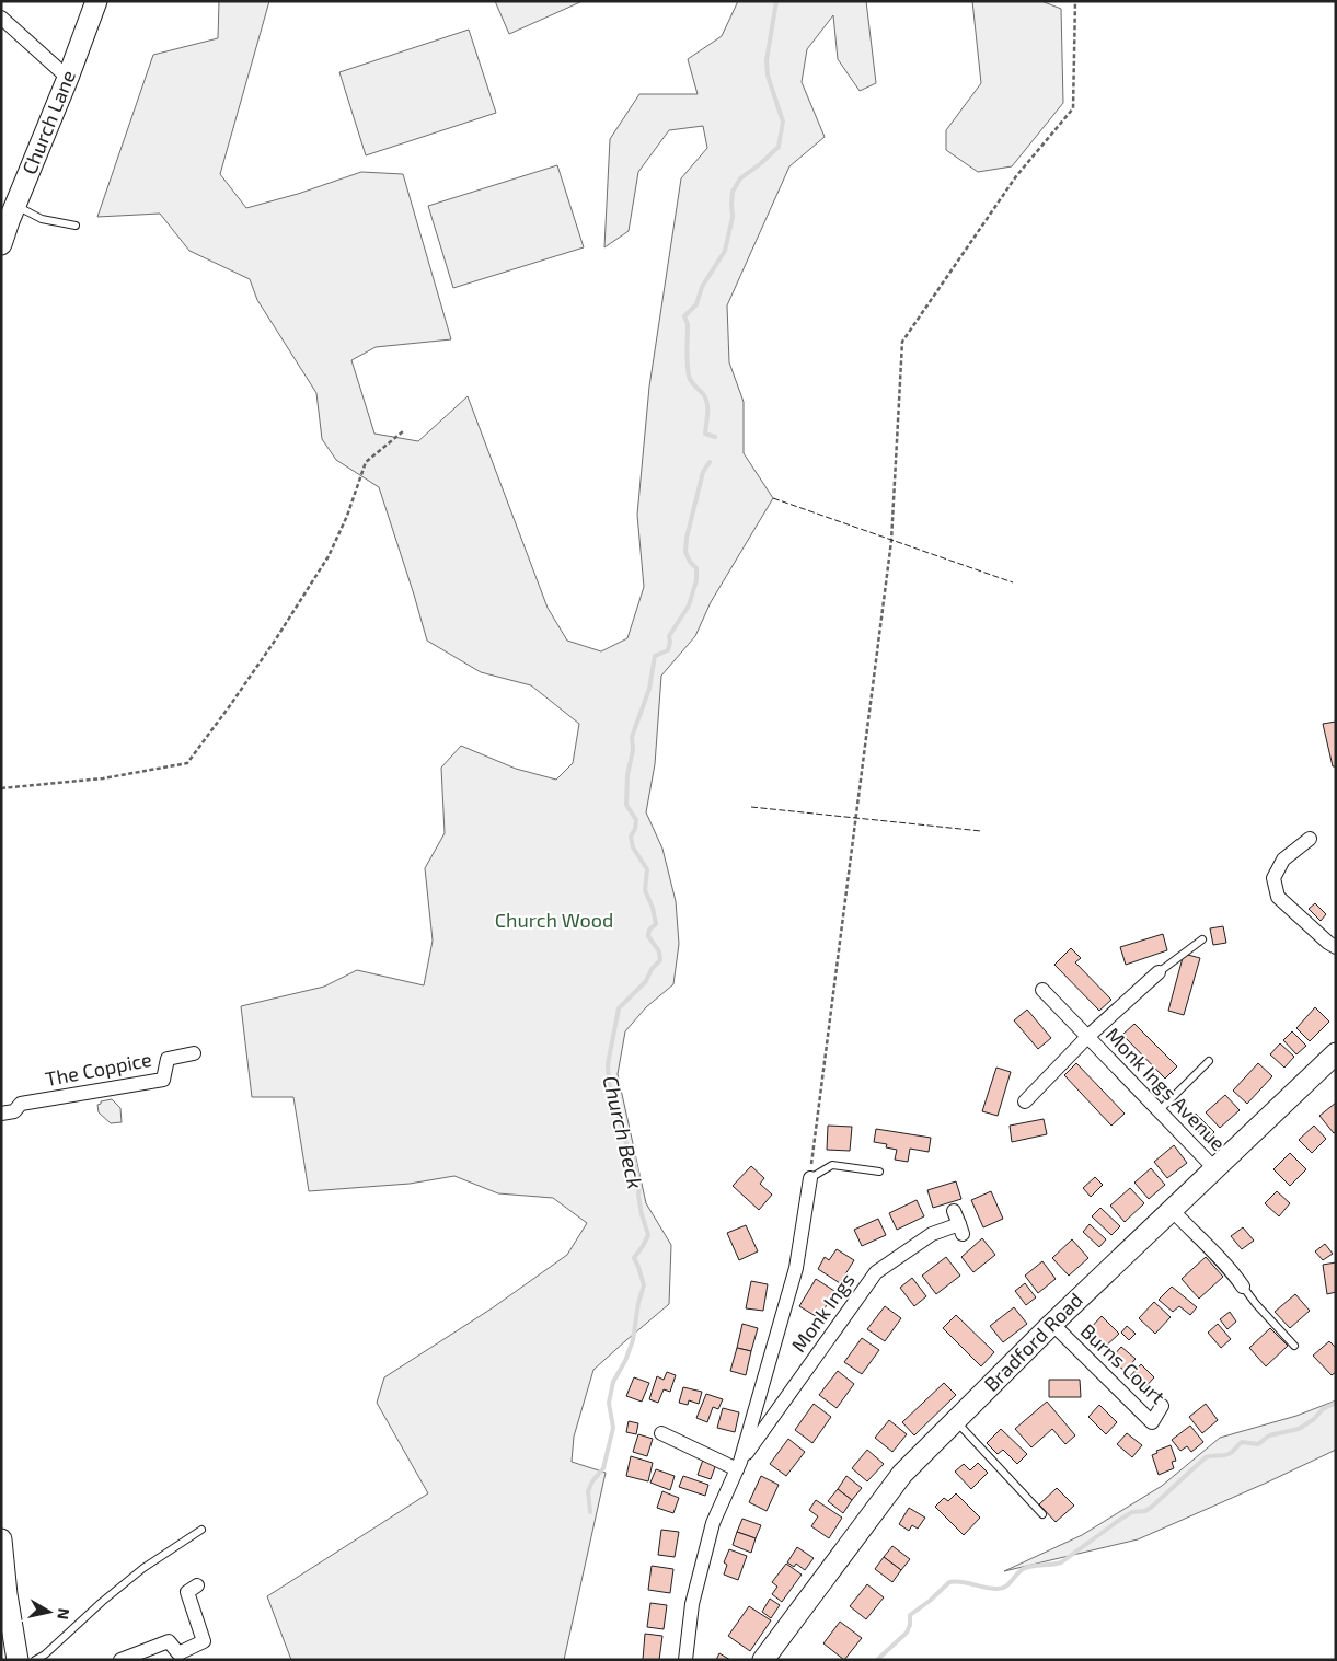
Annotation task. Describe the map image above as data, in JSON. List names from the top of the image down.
{
  "streets": {
    "main road": ["Church Lane", "Bradford Road"],
    "street": [
      "The Coppice",
      "Monk Ings Avenue",
      "Monk Ings",
      "Burns Court"
    ]
  },
  "crossings": [
    ["Monk Ings Avenue", "Bradford Road"],
    ["Bradford Road", "Burns Court"]
  ],
  "water": ["Church Beck"],
  "parks": ["Church Wood"],
  "north": "right"
}
